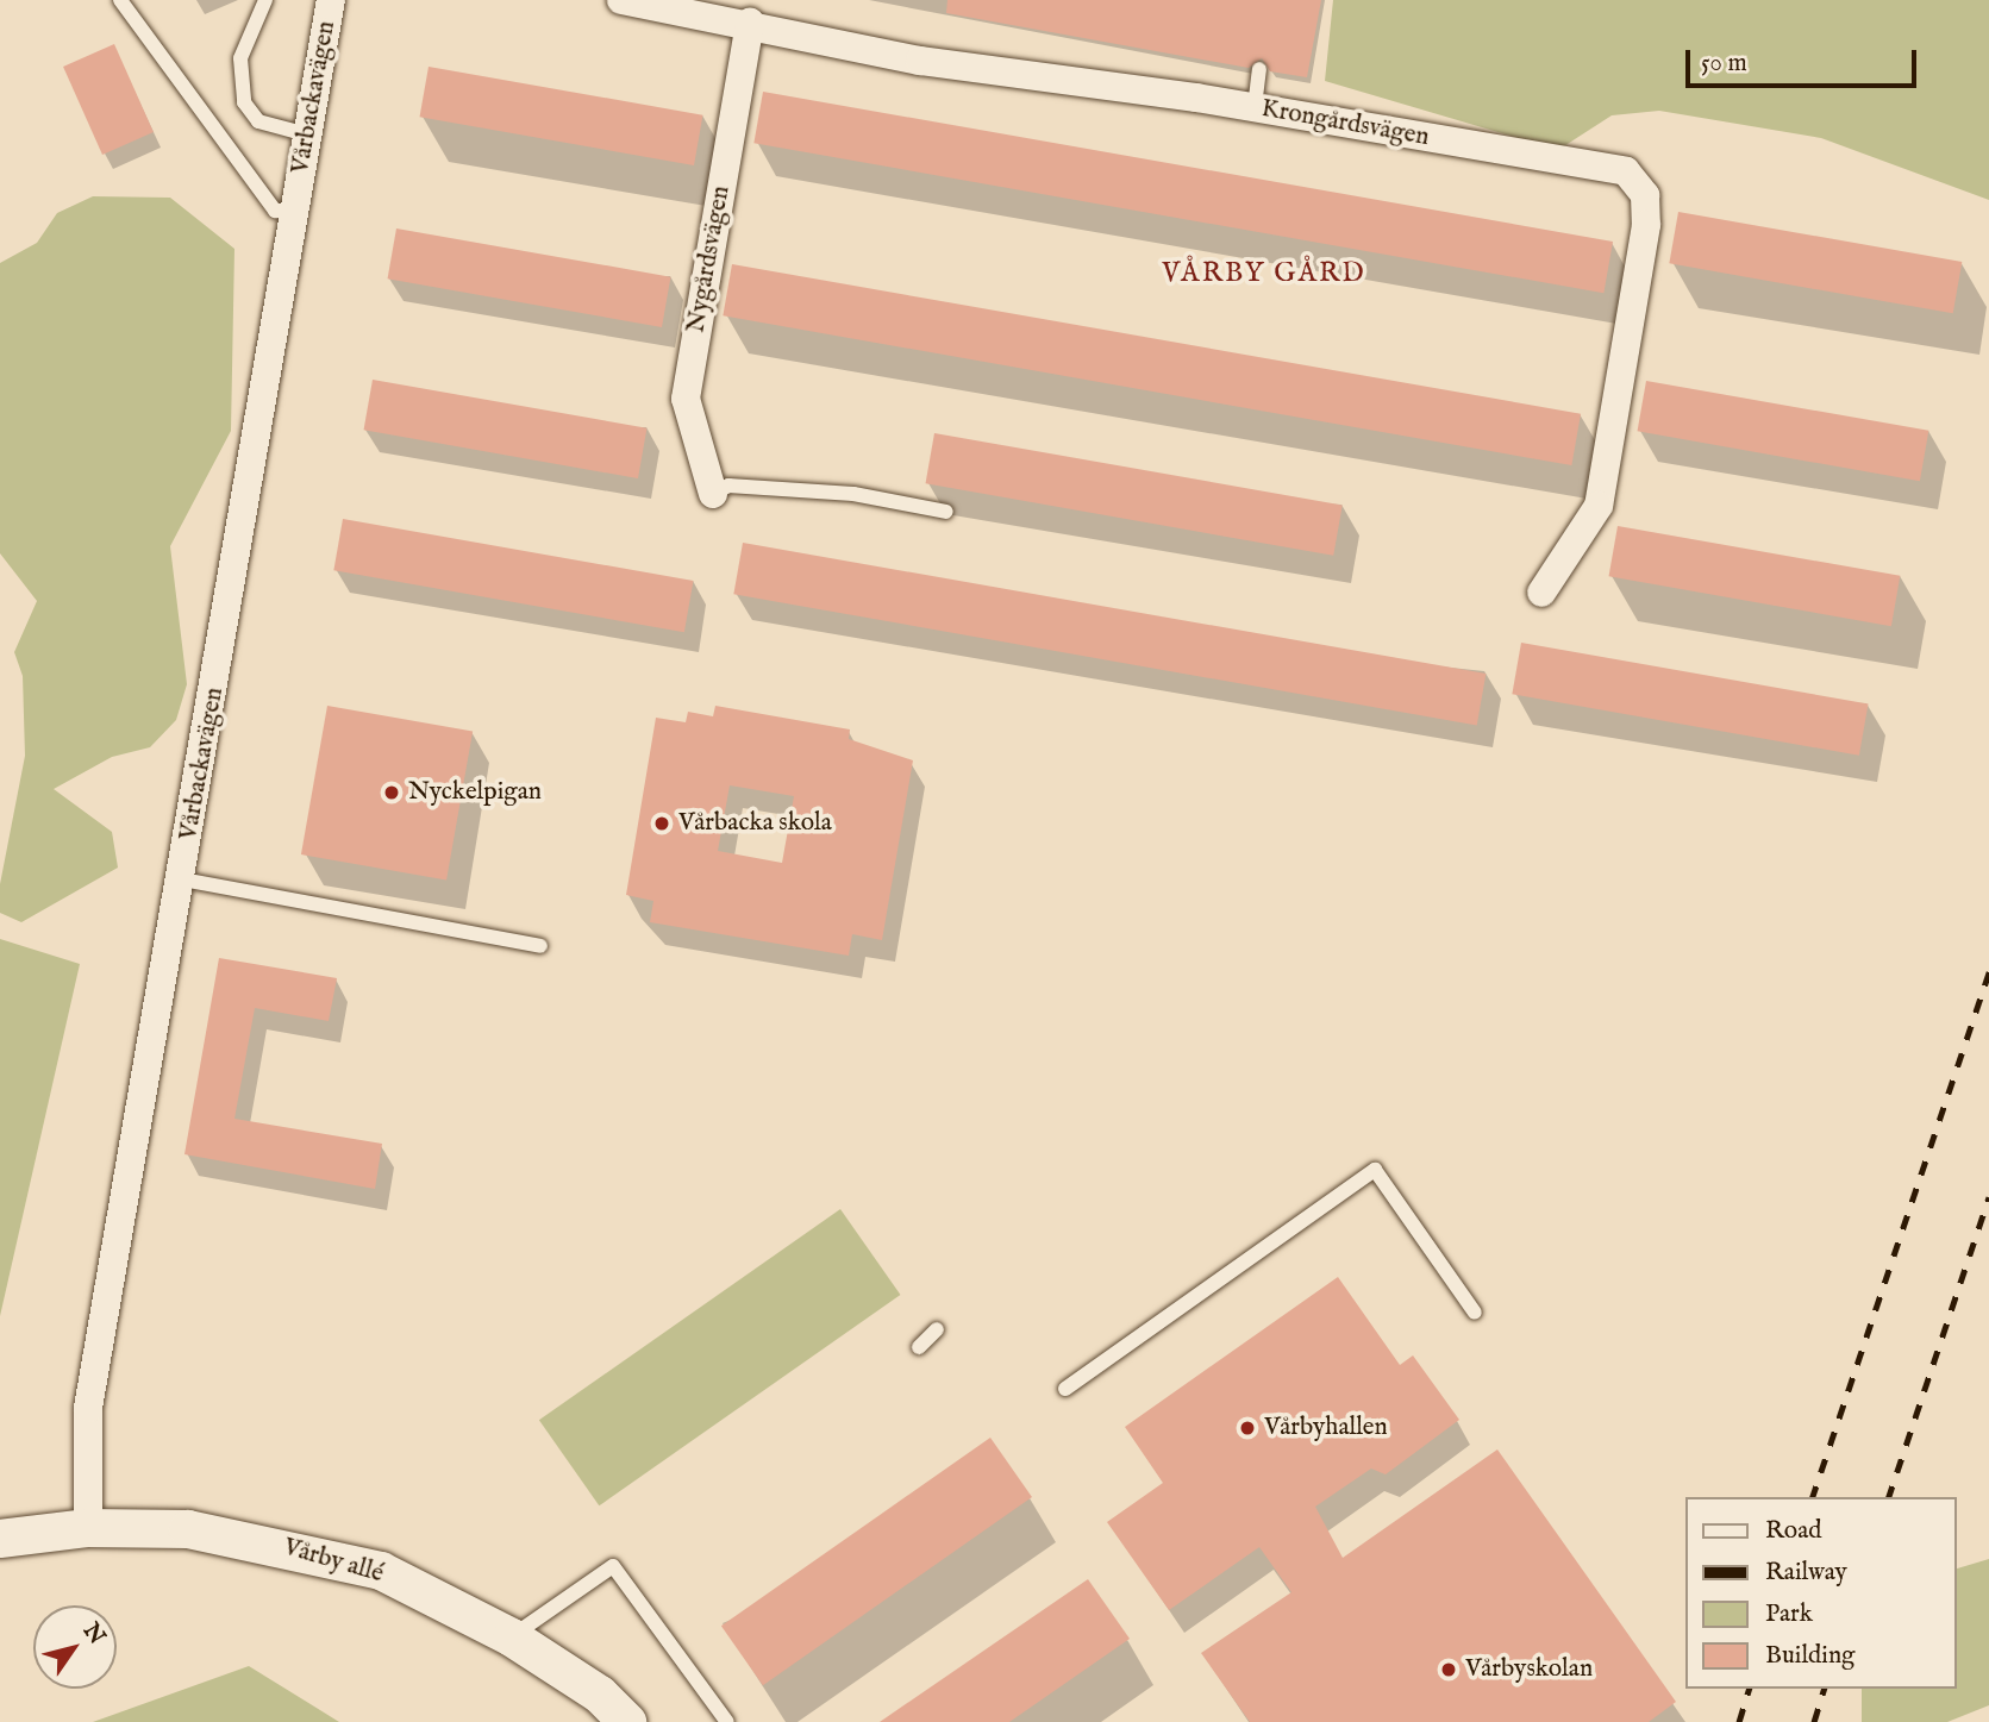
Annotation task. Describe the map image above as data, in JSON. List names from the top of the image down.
{
  "streets": {
    "street": [
      "Vårbackavägen",
      "Krongårdsvägen",
      "Nygårdsvägen",
      "Vårby allé"
    ]
  },
  "crossings": [
    ["Vårbackavägen", "Vårby allé"],
    ["Krongårdsvägen", "Nygårdsvägen"]
  ],
  "districts": ["VÅRBY GÅRD"],
  "places": [
    "Nyckelpigan",
    "Vårbacka skola",
    "Vårbyhallen",
    "Vårbyskolan"
  ],
  "legend": [
    "Road",
    "Railway",
    "Park",
    "Building"
  ],
  "scale_bar": "50 m",
  "north": "top right"
}
